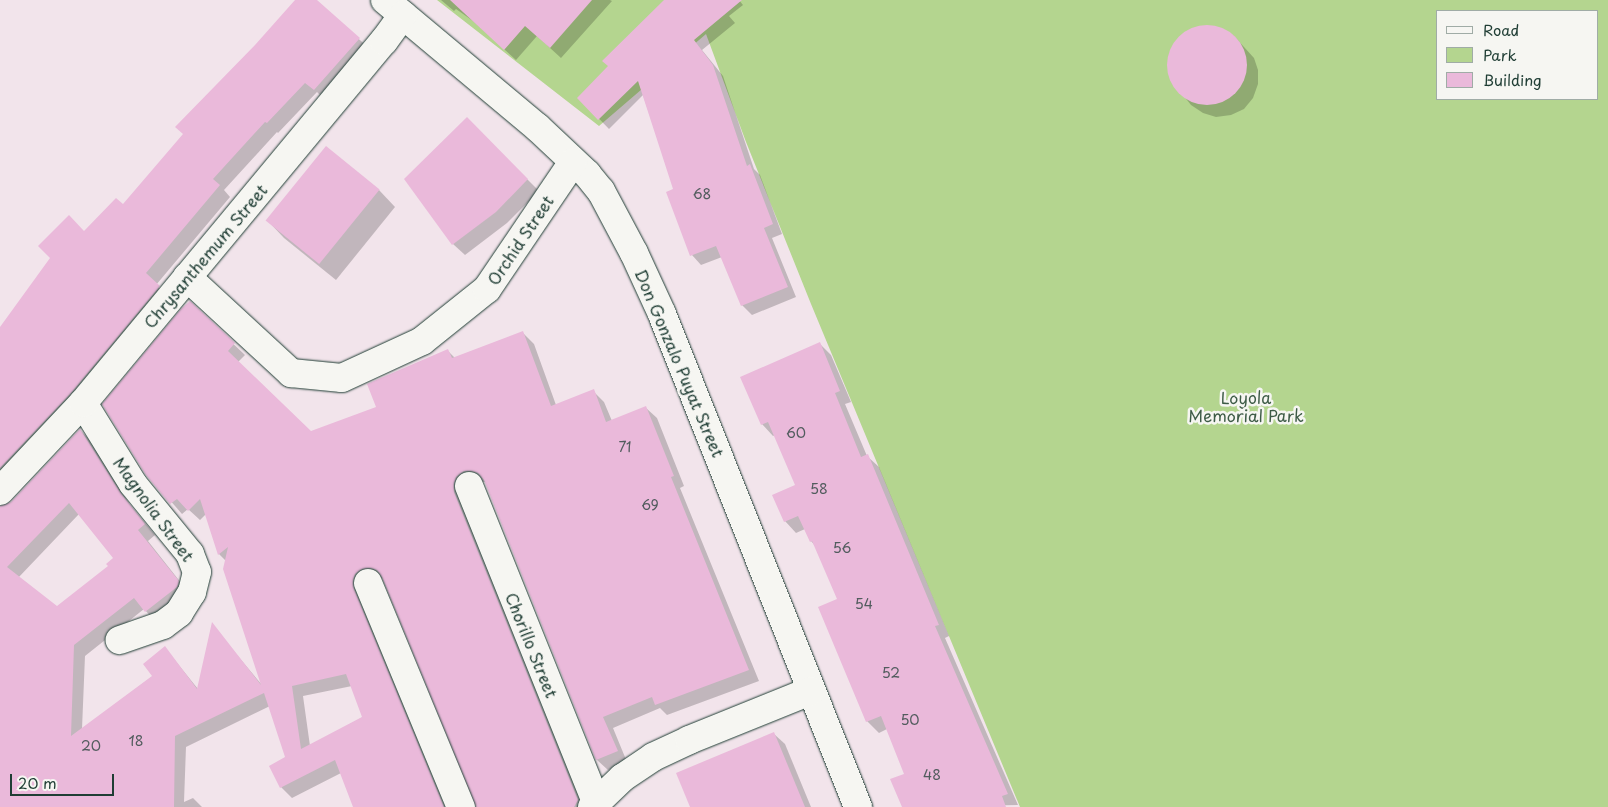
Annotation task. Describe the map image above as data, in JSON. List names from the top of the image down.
{
  "streets": {
    "street": [
      "Orchid Street",
      "Chrysanthemum Street",
      "Don Gonzalo Puyat Street",
      "Magnolia Street",
      "Chorillo Street"
    ]
  },
  "crossings": [
    ["Orchid Street", "Chrysanthemum Street"],
    ["Orchid Street", "Don Gonzalo Puyat Street"],
    ["Chrysanthemum Street", "Don Gonzalo Puyat Street"],
    ["Chrysanthemum Street", "Magnolia Street"]
  ],
  "parks": ["Loyola Memorial Park"],
  "house_numbers": [
    "68",
    "60",
    "71",
    "58",
    "69",
    "56",
    "54",
    "52",
    "50",
    "18",
    "20",
    "48"
  ],
  "legend": ["Road", "Park", "Building"],
  "scale_bar": "20 m"
}
